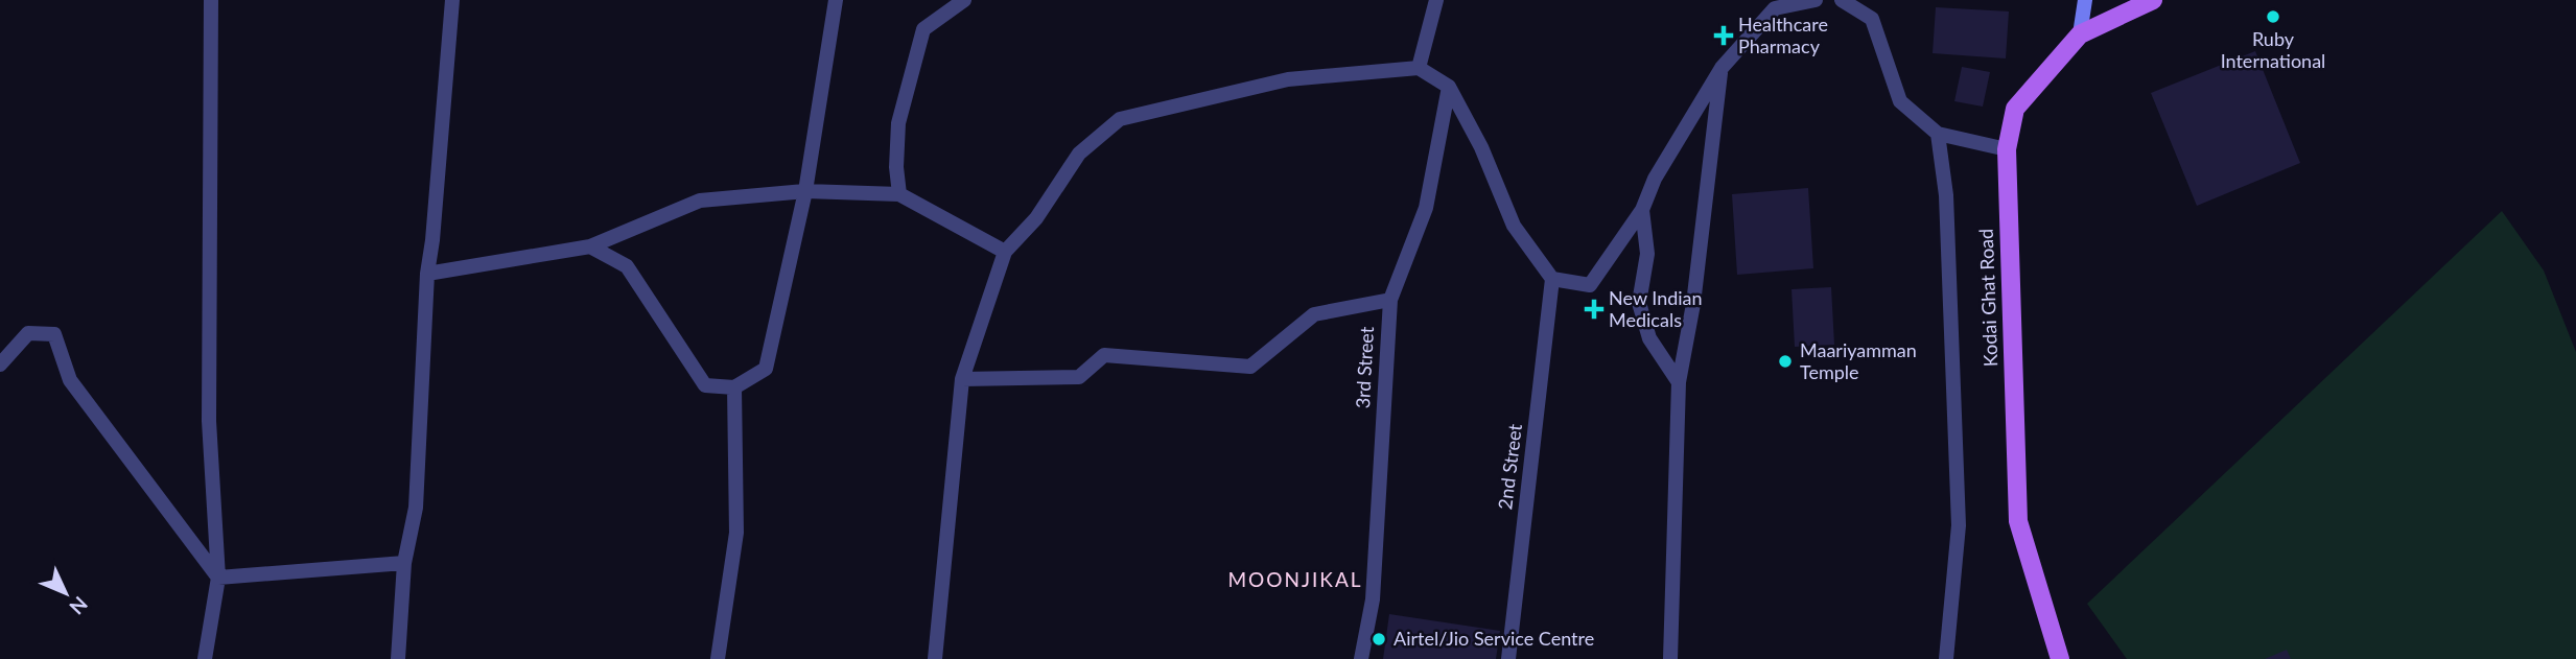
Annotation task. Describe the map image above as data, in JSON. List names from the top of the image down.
{
  "streets": {
    "main road": ["Kodai Ghat Road"],
    "street": ["3rd Street", "2nd Street"]
  },
  "districts": ["MOONJIKAL"],
  "places": {
    "other": ["Ruby International", "Maariyamman Temple", "Airtel/Jio Service Centre"],
    "health": ["Healthcare Pharmacy", "New Indian Medicals"]
  },
  "north": "bottom right"
}
